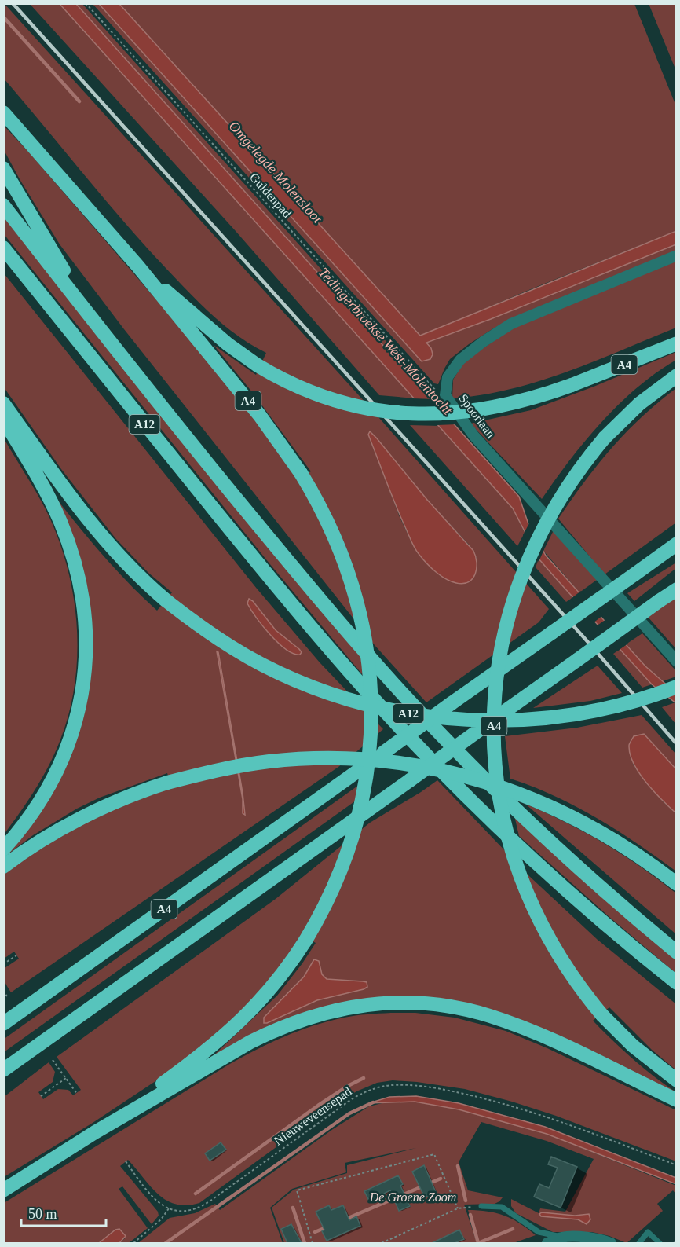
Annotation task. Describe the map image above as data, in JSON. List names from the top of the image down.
{
  "streets": {
    "highway": ["A4", "A12"],
    "street": ["Spoorlaan"],
    "path": ["Guldenpad", "Nieuweveensepad"]
  },
  "crossings": [
    ["Guldenpad", "Spoorlaan"]
  ],
  "water": ["Omgelegde Molensloot", "Tedingerbroekse West-Molentocht"],
  "parks": ["De Groene Zoom"],
  "scale_bar": "50 m"
}
